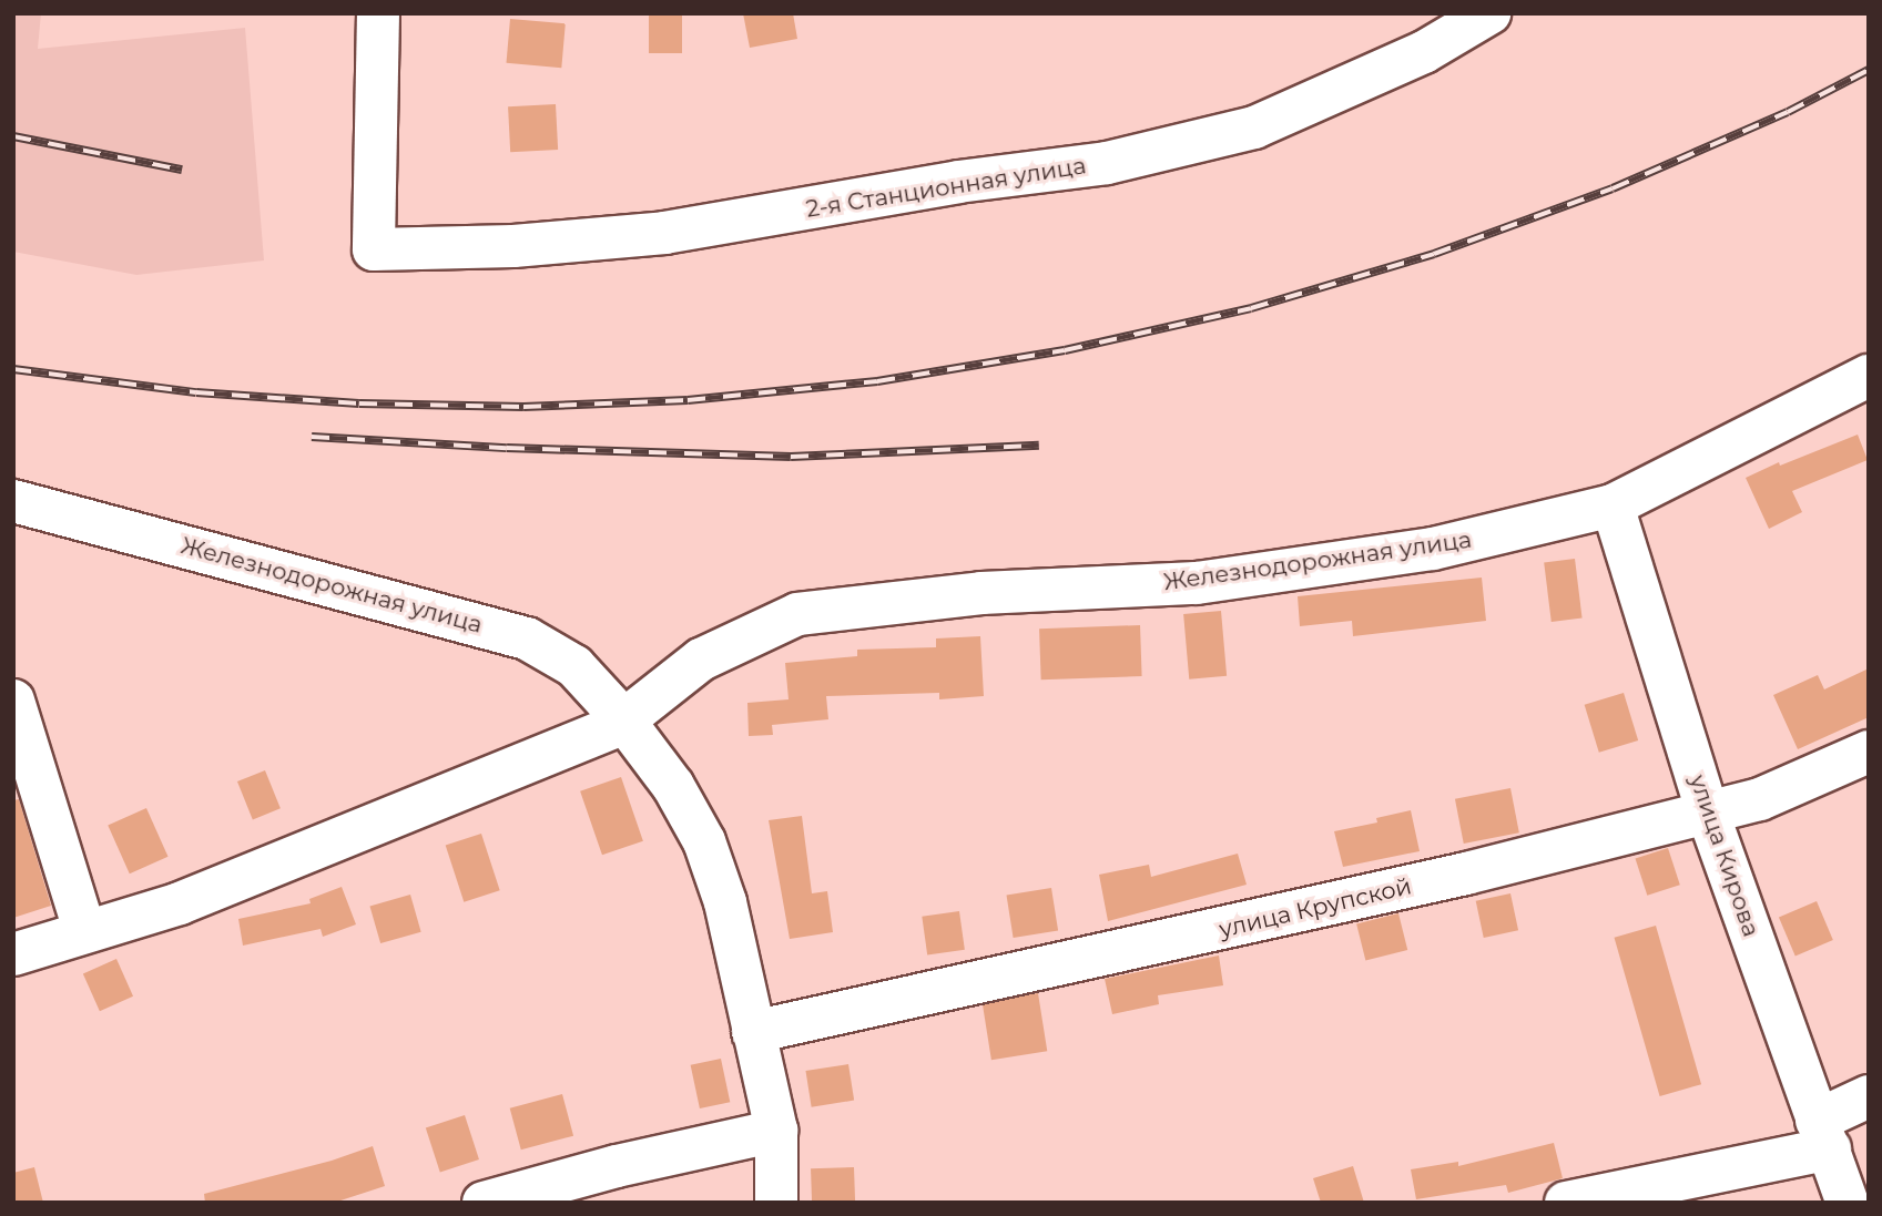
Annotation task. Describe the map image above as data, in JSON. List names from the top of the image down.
{
  "streets": {
    "street": [
      "2-я Станционная улица",
      "Железнодорожная улица",
      "улица Кирова",
      "улица Крупской"
    ]
  },
  "crossings": [
    ["Железнодорожная улица", "улица Кирова"],
    ["улица Кирова", "улица Крупской"]
  ]
}
